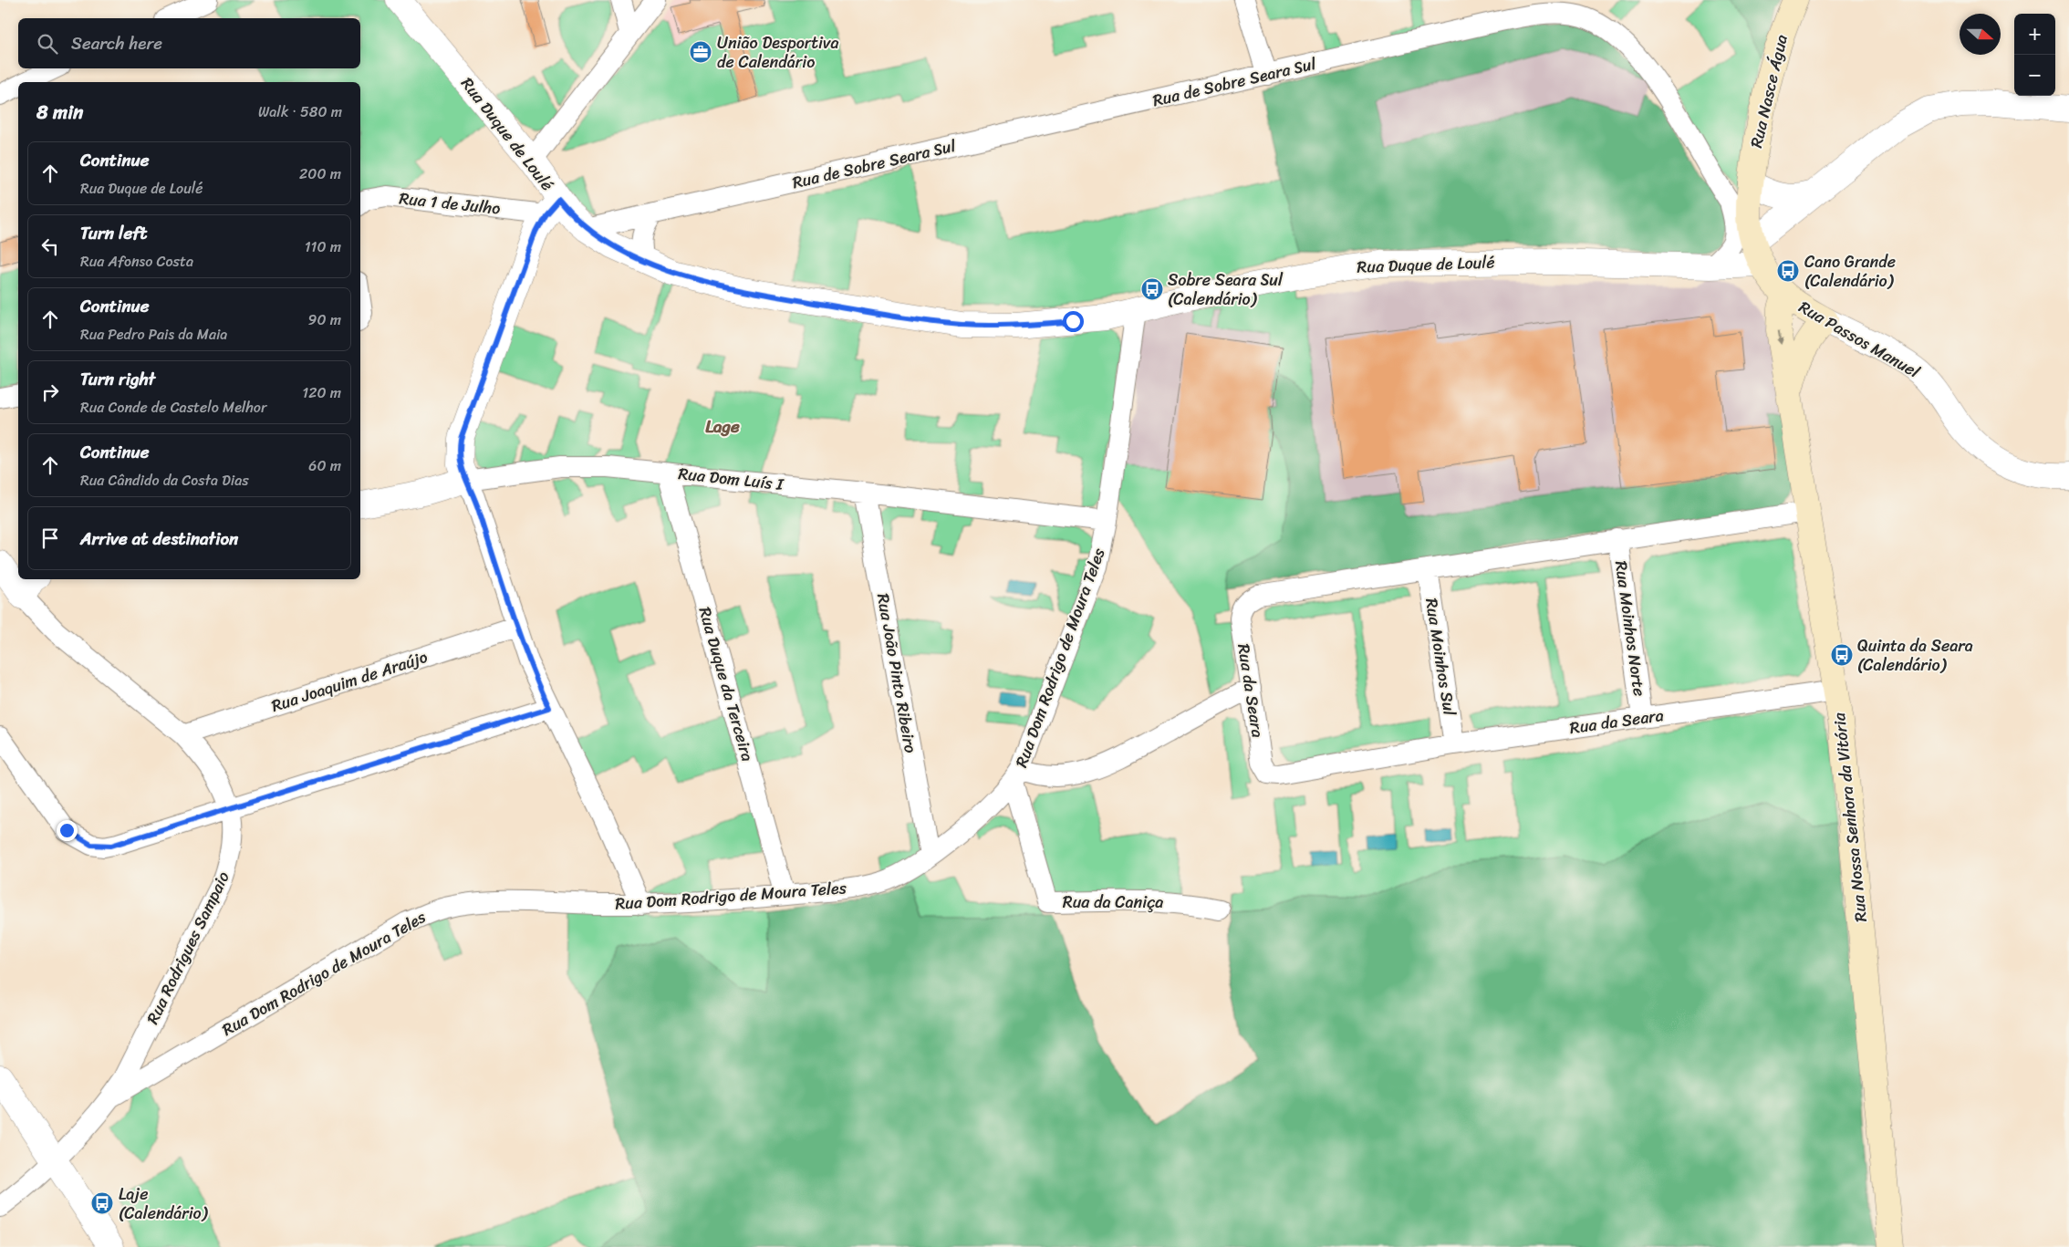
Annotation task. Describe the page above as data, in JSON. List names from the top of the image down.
{
  "streets": {
    "main road": ["Rua Nasce Água", "Rua Passos Manuel", "Rua Nossa Senhora da Vitória"],
    "street": [
      "Rua de Sobre Seara Sul",
      "Rua Duque de Loulé",
      "Rua 1 de Julho",
      "Rua Dom Luís I",
      "Rua Moinhos Norte",
      "Rua Moinhos Sul",
      "Rua Dom Rodrigo de Moura Teles",
      "Rua João Pinto Ribeiro",
      "Rua Joaquim de Araújo",
      "Rua Duque da Terceira",
      "Rua da Seara",
      "Rua da Caniça",
      "Rua Rodrigues Sampaio"
    ]
  },
  "crossings": [
    ["Rua de Sobre Seara Sul", "Rua Duque de Loulé"],
    ["Rua de Sobre Seara Sul", "Rua Passos Manuel"],
    ["Rua Nasce Água", "Rua Passos Manuel"],
    ["Rua Duque de Loulé", "Rua 1 de Julho"],
    ["Rua Duque de Loulé", "Rua Passos Manuel"],
    ["Rua Duque de Loulé", "Rua Dom Rodrigo de Moura Teles"],
    ["Rua Passos Manuel", "Rua Nossa Senhora da Vitória"],
    ["Rua Dom Luís I", "Rua Dom Rodrigo de Moura Teles"],
    ["Rua Dom Luís I", "Rua João Pinto Ribeiro"],
    ["Rua Dom Luís I", "Rua Duque da Terceira"],
    ["Rua Moinhos Norte", "Rua da Seara"],
    ["Rua Moinhos Sul", "Rua da Seara"],
    ["Rua Dom Rodrigo de Moura Teles", "Rua João Pinto Ribeiro"],
    ["Rua Dom Rodrigo de Moura Teles", "Rua Duque da Terceira"],
    ["Rua Dom Rodrigo de Moura Teles", "Rua da Caniça"],
    ["Rua Dom Rodrigo de Moura Teles", "Rua Rodrigues Sampaio"],
    ["Rua Joaquim de Araújo", "Rua Rodrigues Sampaio"],
    ["Rua da Seara", "Rua Nossa Senhora da Vitória"]
  ],
  "districts": ["Lage"],
  "places": {
    "office": ["União Desportiva de Calendário"],
    "bus stop": [
      "Cano Grande (Calendário)",
      "Sobre Seara Sul (Calendário)",
      "Quinta da Seara (Calendário)",
      "Laje (Calendário)"
    ]
  },
  "north": "right",
  "page": {
    "map_buttons": ["+", "−"],
    "search": "Search here",
    "heading": ["8 min", "Walk · 580 m"],
    "list": [
      ["Continue", "Rua Duque de Loulé", "200 m"],
      ["Turn left", "Rua Afonso Costa", "110 m"],
      ["Continue", "Rua Pedro Pais da Maia", "90 m"],
      ["Turn right", "Rua Conde de Castelo Melhor", "120 m"],
      ["Continue", "Rua Cândido da Costa Dias", "60 m"],
      "Arrive at destination"
    ]
  }
}
